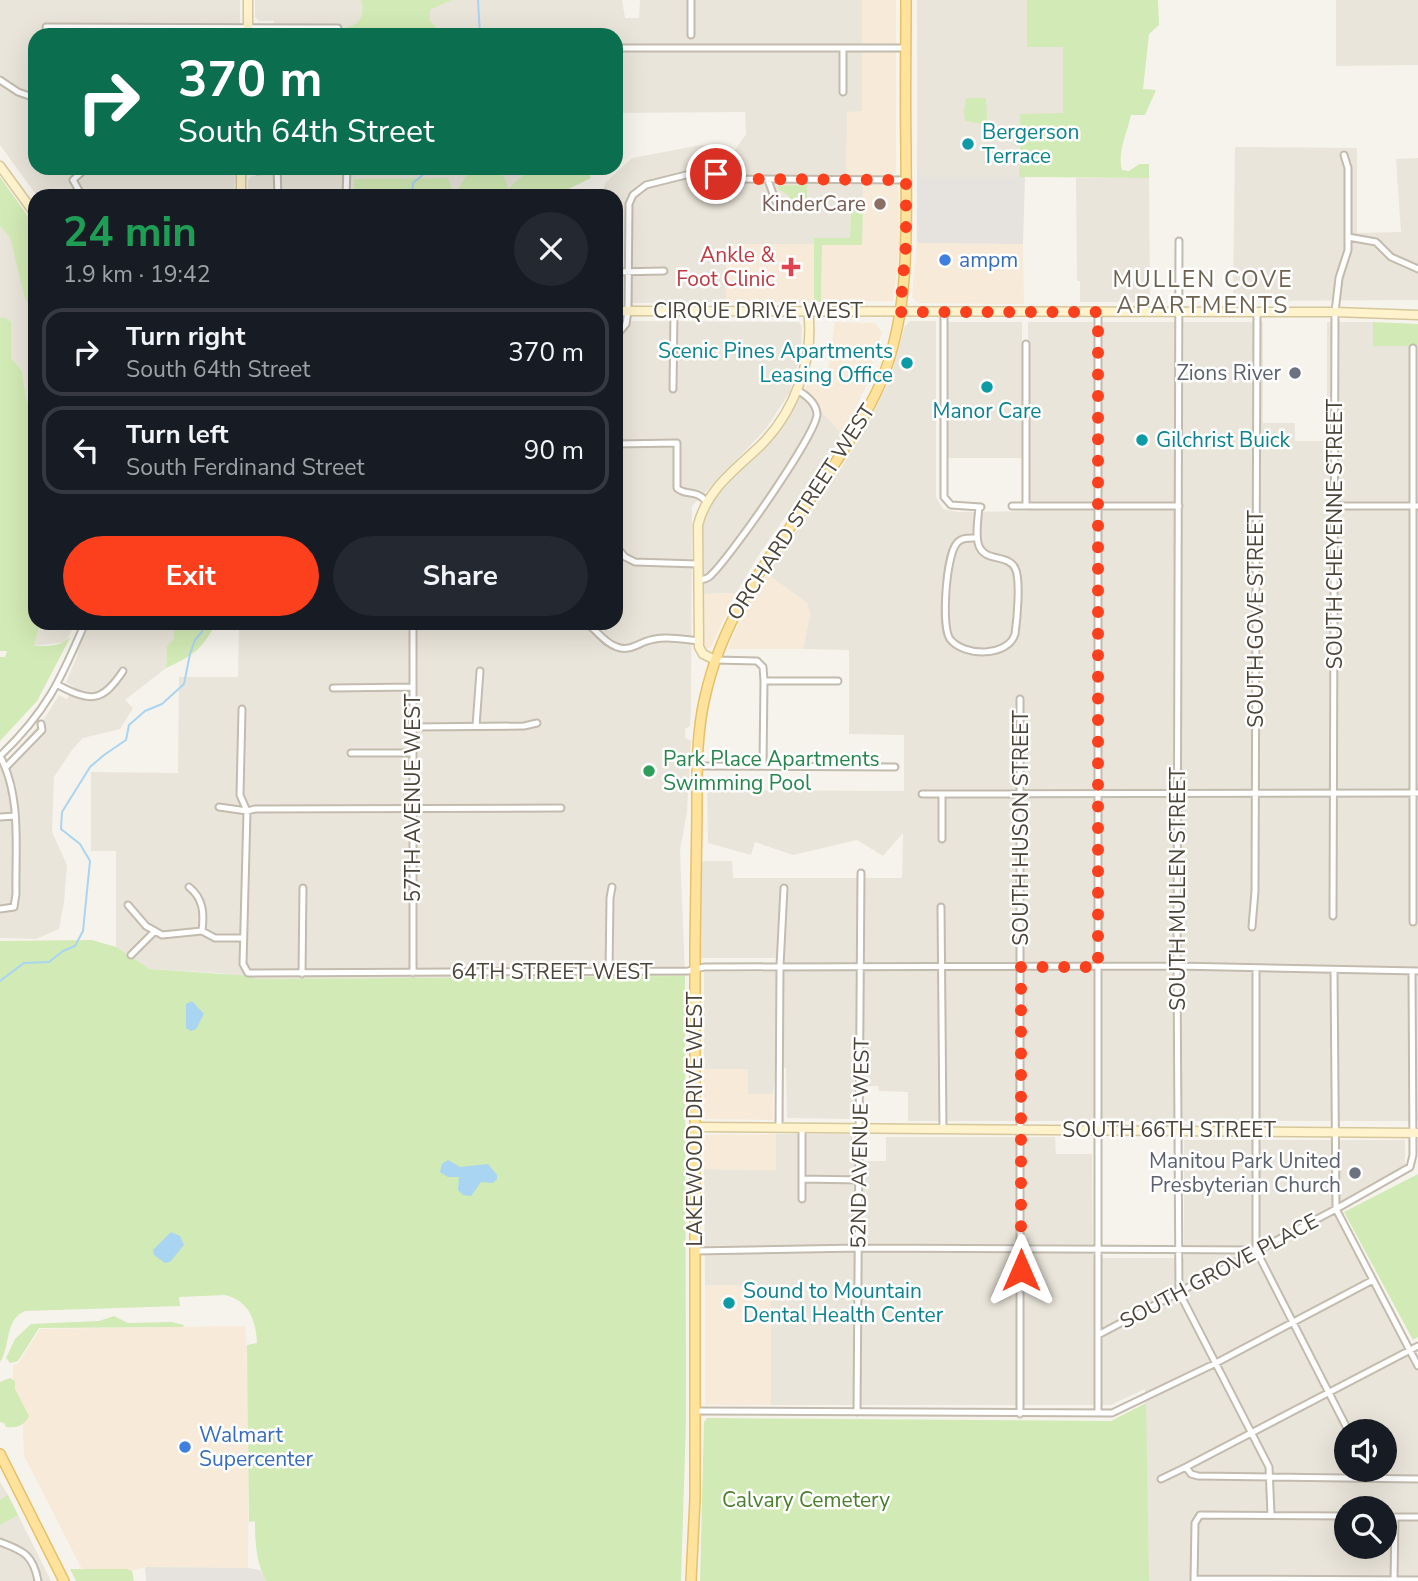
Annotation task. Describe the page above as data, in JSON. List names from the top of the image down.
{
  "streets": {
    "main road": ["ORCHARD STREET WEST", "LAKEWOOD DRIVE WEST"],
    "street": [
      "CIRQUE DRIVE WEST",
      "SOUTH CHEYENNE STREET",
      "SOUTH GOVE STREET",
      "57TH AVENUE WEST",
      "SOUTH HUSON STREET",
      "SOUTH MULLEN STREET",
      "64TH STREET WEST",
      "SOUTH 66TH STREET",
      "52ND AVENUE WEST",
      "SOUTH GROVE PLACE"
    ]
  },
  "crossings": [
    ["CIRQUE DRIVE WEST", "ORCHARD STREET WEST"],
    ["CIRQUE DRIVE WEST", "SOUTH CHEYENNE STREET"],
    ["CIRQUE DRIVE WEST", "SOUTH GOVE STREET"],
    ["CIRQUE DRIVE WEST", "SOUTH MULLEN STREET"],
    ["ORCHARD STREET WEST", "LAKEWOOD DRIVE WEST"],
    ["57TH AVENUE WEST", "64TH STREET WEST"],
    ["SOUTH HUSON STREET", "64TH STREET WEST"],
    ["SOUTH HUSON STREET", "SOUTH 66TH STREET"],
    ["SOUTH MULLEN STREET", "64TH STREET WEST"],
    ["SOUTH MULLEN STREET", "SOUTH 66TH STREET"],
    ["SOUTH MULLEN STREET", "SOUTH GROVE PLACE"],
    ["64TH STREET WEST", "LAKEWOOD DRIVE WEST"],
    ["64TH STREET WEST", "52ND AVENUE WEST"],
    ["LAKEWOOD DRIVE WEST", "SOUTH 66TH STREET"],
    ["SOUTH 66TH STREET", "52ND AVENUE WEST"],
    ["SOUTH 66TH STREET", "SOUTH GROVE PLACE"]
  ],
  "districts": ["MULLEN COVE APARTMENTS"],
  "parks": ["Calvary Cemetery"],
  "places": {
    "other": [
      "Bergerson Terrace",
      "KinderCare",
      "ampm",
      "Scenic Pines Apartments Leasing Office",
      "Zions River",
      "Manor Care",
      "Gilchrist Buick",
      "Park Place Apartments Swimming Pool",
      "Manitou Park United Presbyterian Church",
      "Sound to Mountain Dental Health Center",
      "Walmart Supercenter"
    ],
    "health": ["Ankle & Foot Clinic"]
  },
  "page": {
    "turn": ["370 m", "South 64th Street"],
    "heading": ["24 min", "1.9 km · 19:42"],
    "list": [
      {
        "name": "Turn right",
        "note": "South 64th Street",
        "value": "370 m"
      },
      {
        "name": "Turn left",
        "note": "South Ferdinand Street",
        "value": "90 m"
      }
    ],
    "buttons": ["Exit", "Share"]
  }
}
